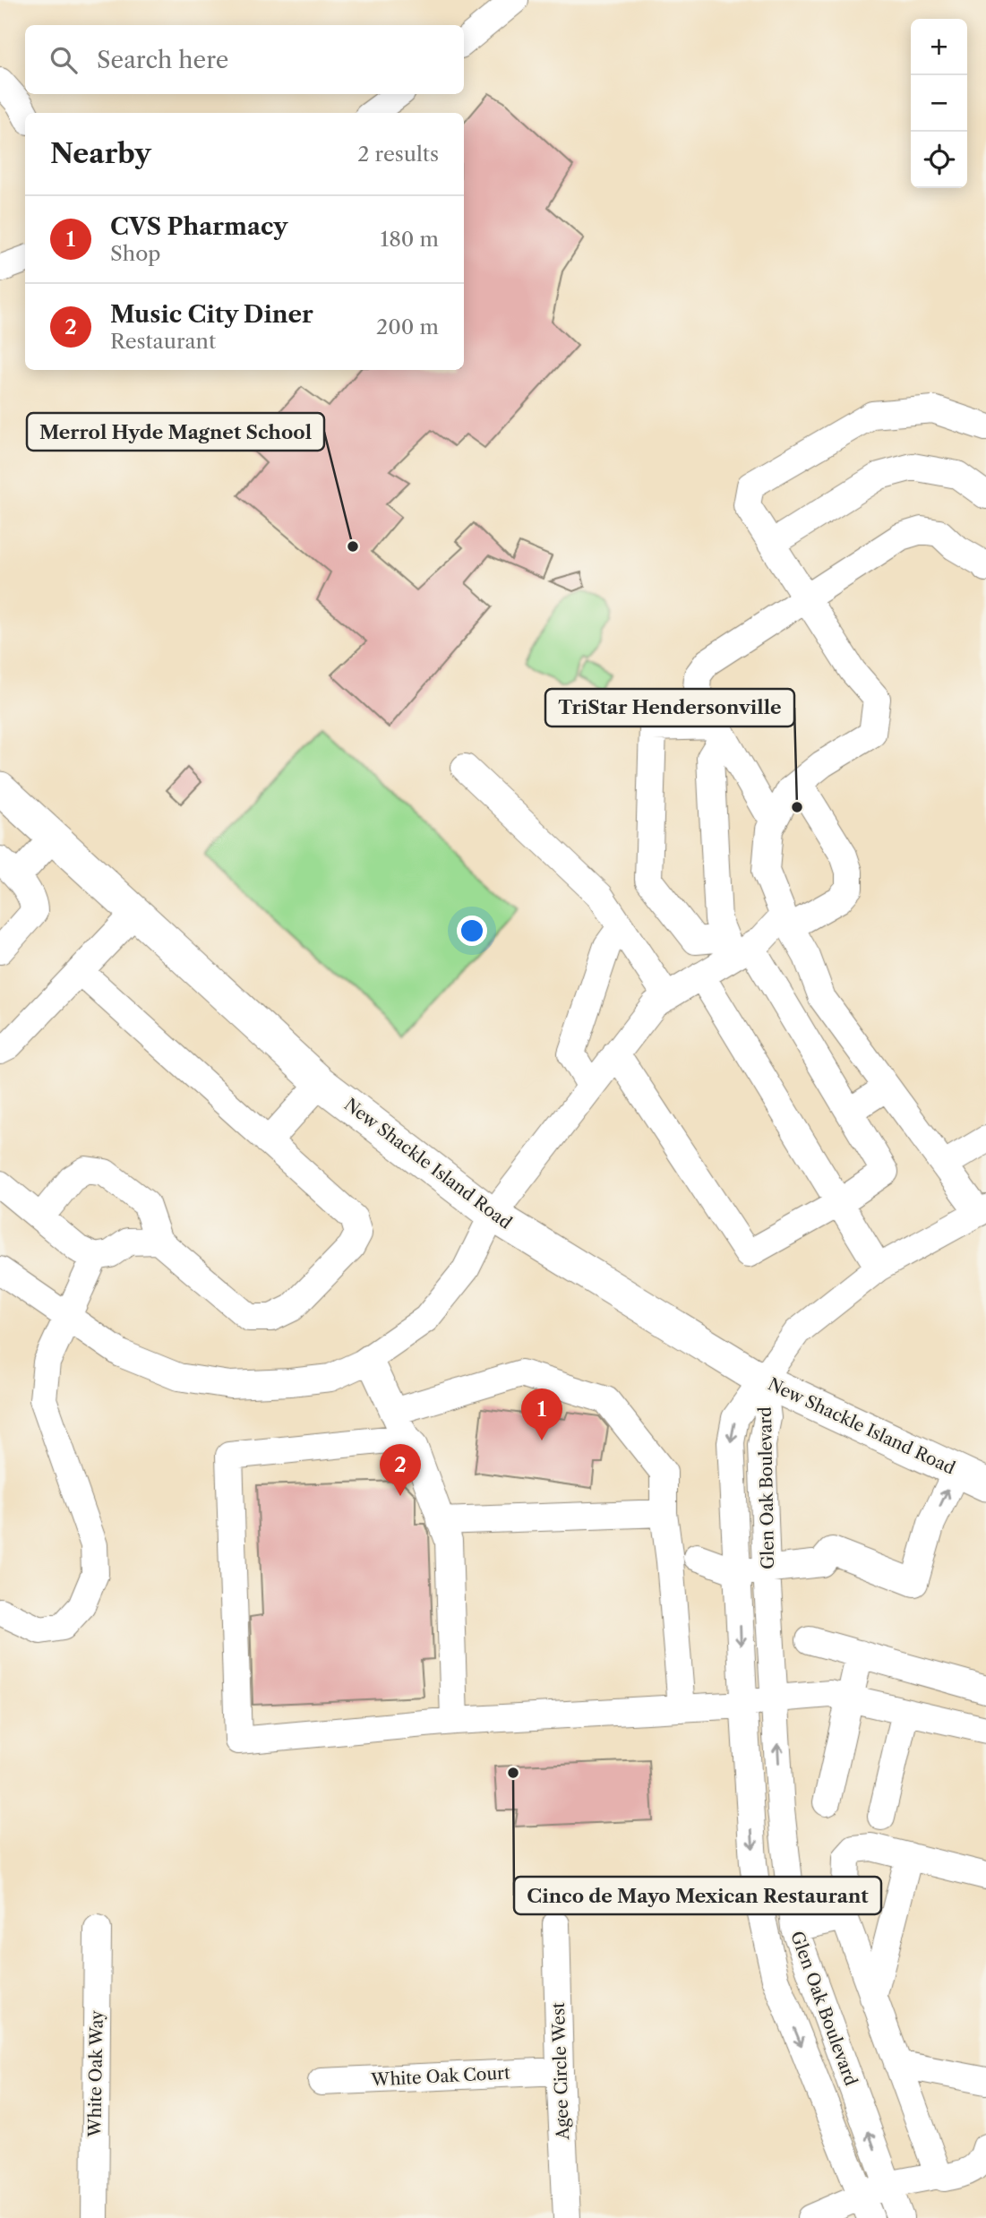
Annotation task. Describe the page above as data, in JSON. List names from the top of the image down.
{
  "streets": {
    "main road": ["New Shackle Island Road"],
    "street": [
      "Glen Oak Boulevard",
      "Agee Circle West",
      "White Oak Way",
      "White Oak Court"
    ]
  },
  "crossings": [
    ["New Shackle Island Road", "Glen Oak Boulevard"],
    ["Agee Circle West", "White Oak Court"]
  ],
  "places": ["Merrol Hyde Magnet School", "TriStar Hendersonville", "Cinco de Mayo Mexican Restaurant"],
  "page": {
    "map_buttons": ["+", "−"],
    "search": "Search here",
    "heading": ["Nearby", "2 results"],
    "list": [
      {
        "mark": "1",
        "name": "CVS Pharmacy",
        "note": "Shop",
        "value": "180 m"
      },
      {
        "mark": "2",
        "name": "Music City Diner",
        "note": "Restaurant",
        "value": "200 m"
      }
    ],
    "pins": ["1", "2"]
  }
}
